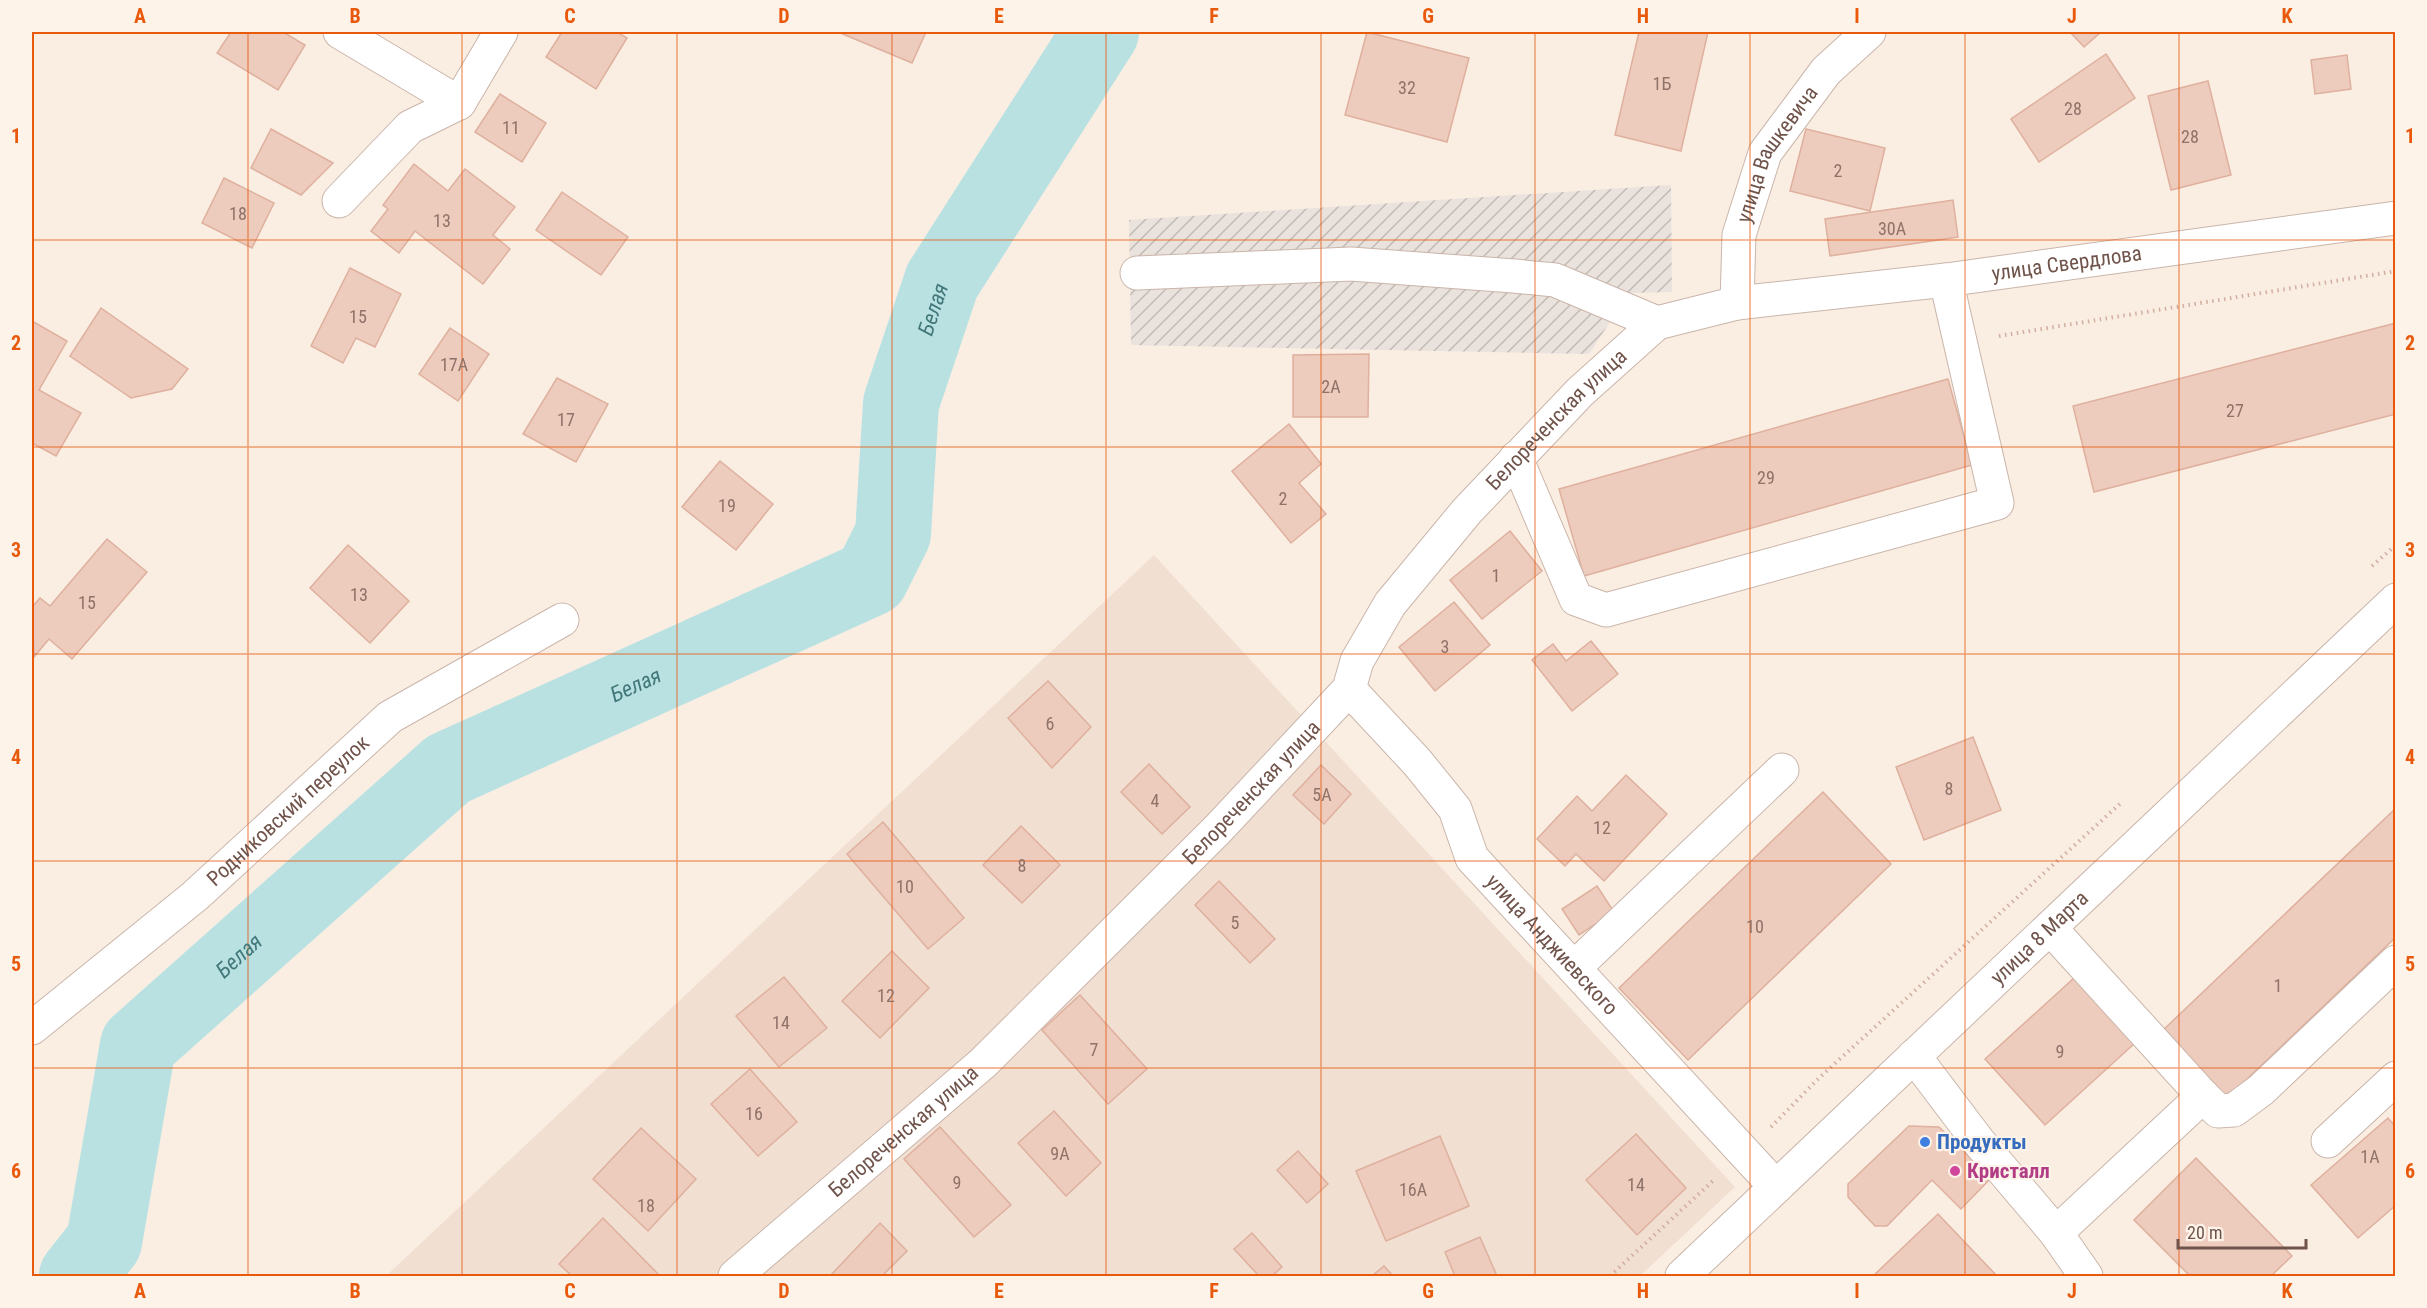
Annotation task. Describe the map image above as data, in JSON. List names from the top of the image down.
{
  "streets": {
    "street": [
      "улица Вашкевича",
      "улица Свердлова",
      "Белореченская улица",
      "Родниковский переулок",
      "улица 8 Марта",
      "улица Анджиевского"
    ]
  },
  "crossings": [
    ["улица Вашкевича", "улица Свердлова"],
    ["улица Вашкевича", "Белореченская улица"],
    ["улица Свердлова", "Белореченская улица"],
    ["Белореченская улица", "улица Анджиевского"],
    ["улица 8 Марта", "улица Анджиевского"]
  ],
  "water": ["Белая"],
  "places": ["Продукты", "Кристалл"],
  "house_numbers": [
    "1Б",
    "32",
    "28",
    "11",
    "28",
    "2",
    "18",
    "13",
    "30А",
    "15",
    "17А",
    "2А",
    "27",
    "17",
    "29",
    "2",
    "19",
    "1",
    "13",
    "15",
    "3",
    "6",
    "8",
    "5А",
    "4",
    "12",
    "8",
    "10",
    "5",
    "10",
    "1",
    "12",
    "14",
    "7",
    "9",
    "16",
    "9А",
    "1А",
    "9",
    "14",
    "16А",
    "18"
  ],
  "scale_bar": "20 m",
  "grid": {
    "columns": [
      "A",
      "B",
      "C",
      "D",
      "E",
      "F",
      "G",
      "H",
      "I",
      "J",
      "K"
    ],
    "rows": [
      "1",
      "2",
      "3",
      "4",
      "5",
      "6"
    ]
  }
}
